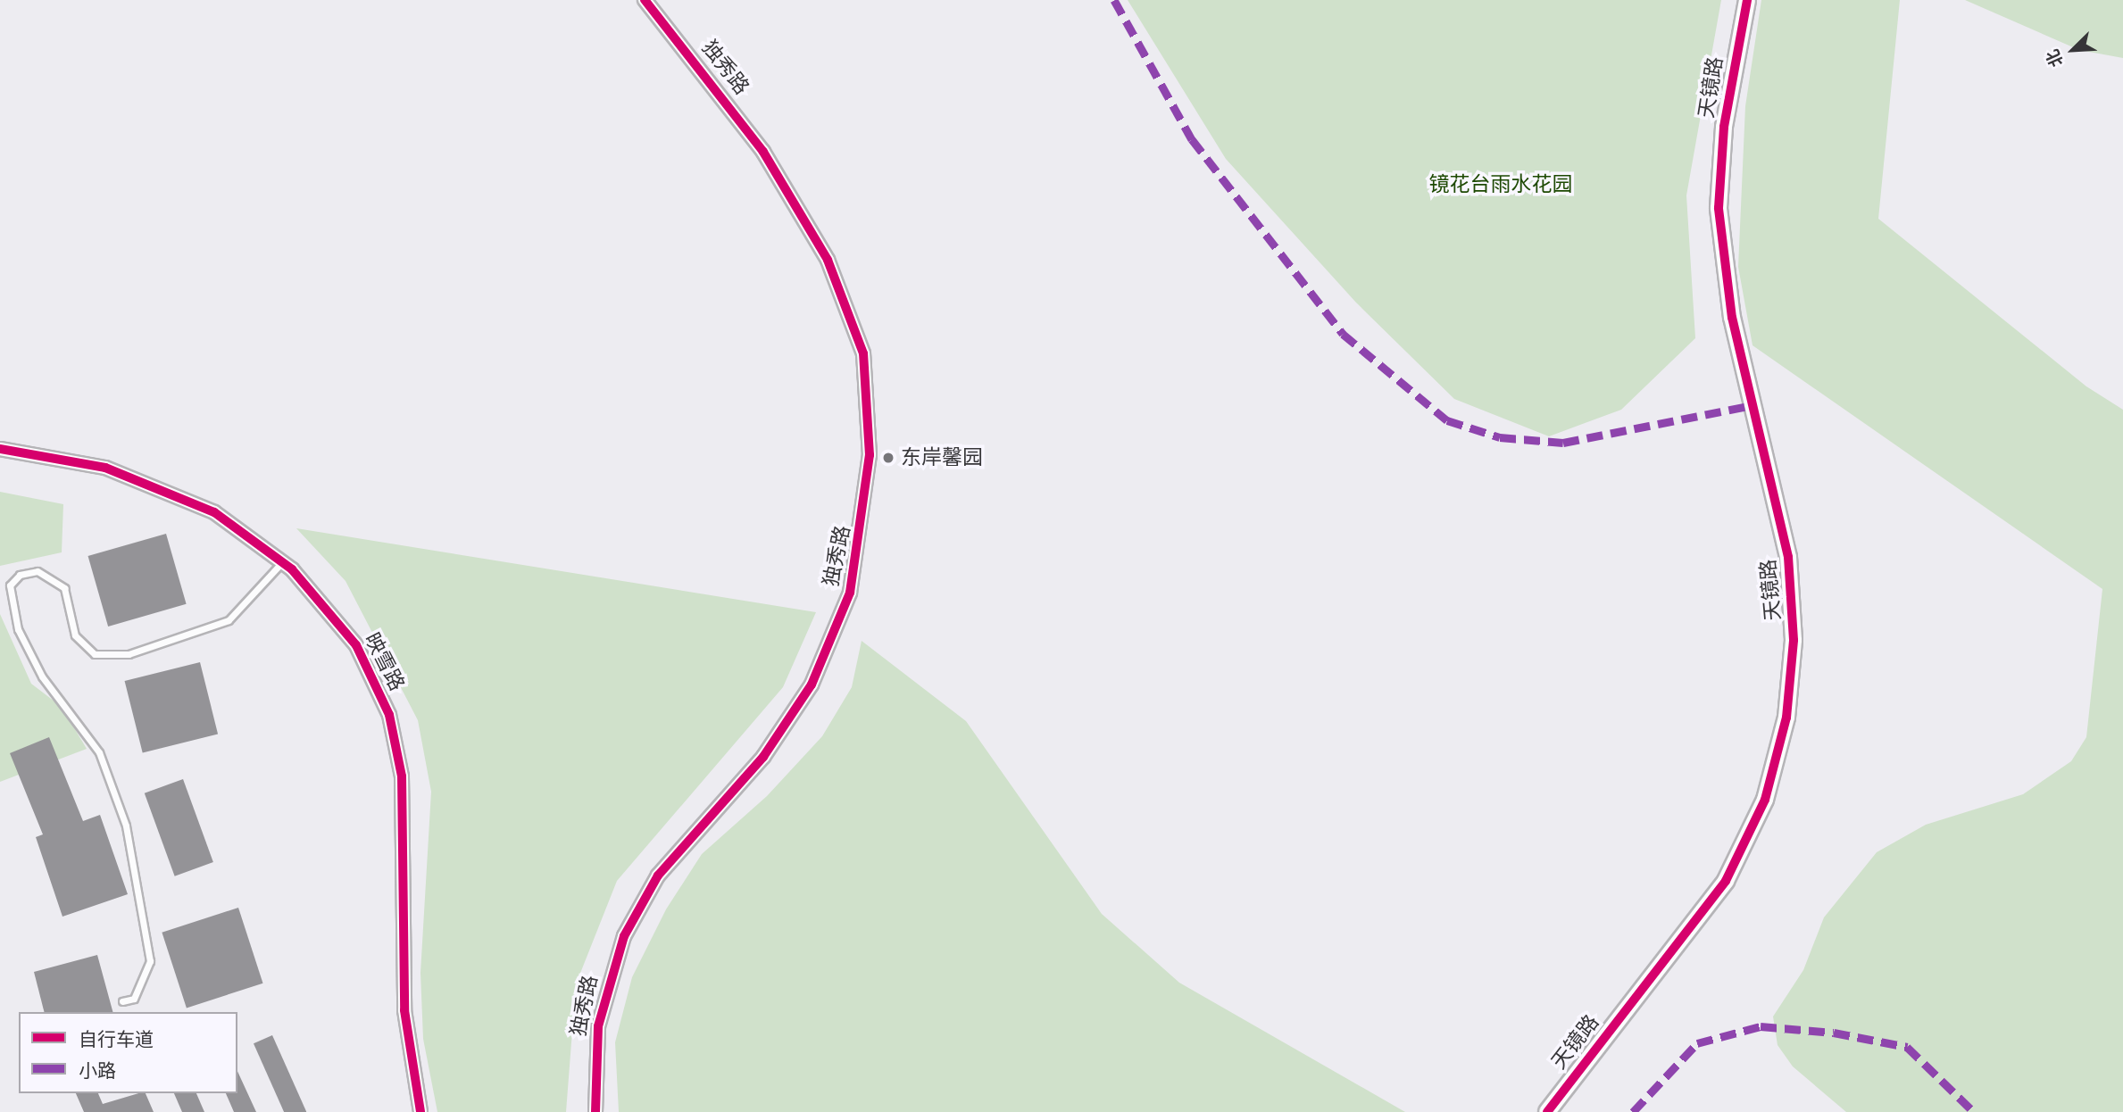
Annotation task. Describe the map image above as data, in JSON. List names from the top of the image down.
{
  "streets": {
    "street": ["独秀路", "天镜路", "映雪路"]
  },
  "parks": ["镜花台雨水花园"],
  "places": ["东岸馨园"],
  "legend": ["自行车道", "小路"],
  "north": "bottom left"
}
